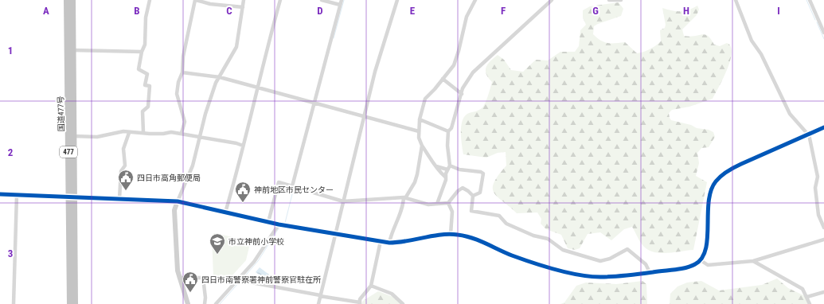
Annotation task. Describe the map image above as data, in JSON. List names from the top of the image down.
{
  "streets": {
    "highway": ["国道477号", "477"]
  },
  "places": {
    "public building": ["四日市高角郵便局", "神前地区市民センター", "四日市南警察署神前警察官駐在所"],
    "school or university": ["市立神前小学校"]
  },
  "grid": {
    "columns": [
      "A",
      "B",
      "C",
      "D",
      "E",
      "F",
      "G",
      "H",
      "I"
    ],
    "rows": ["1", "2", "3"]
  }
}
